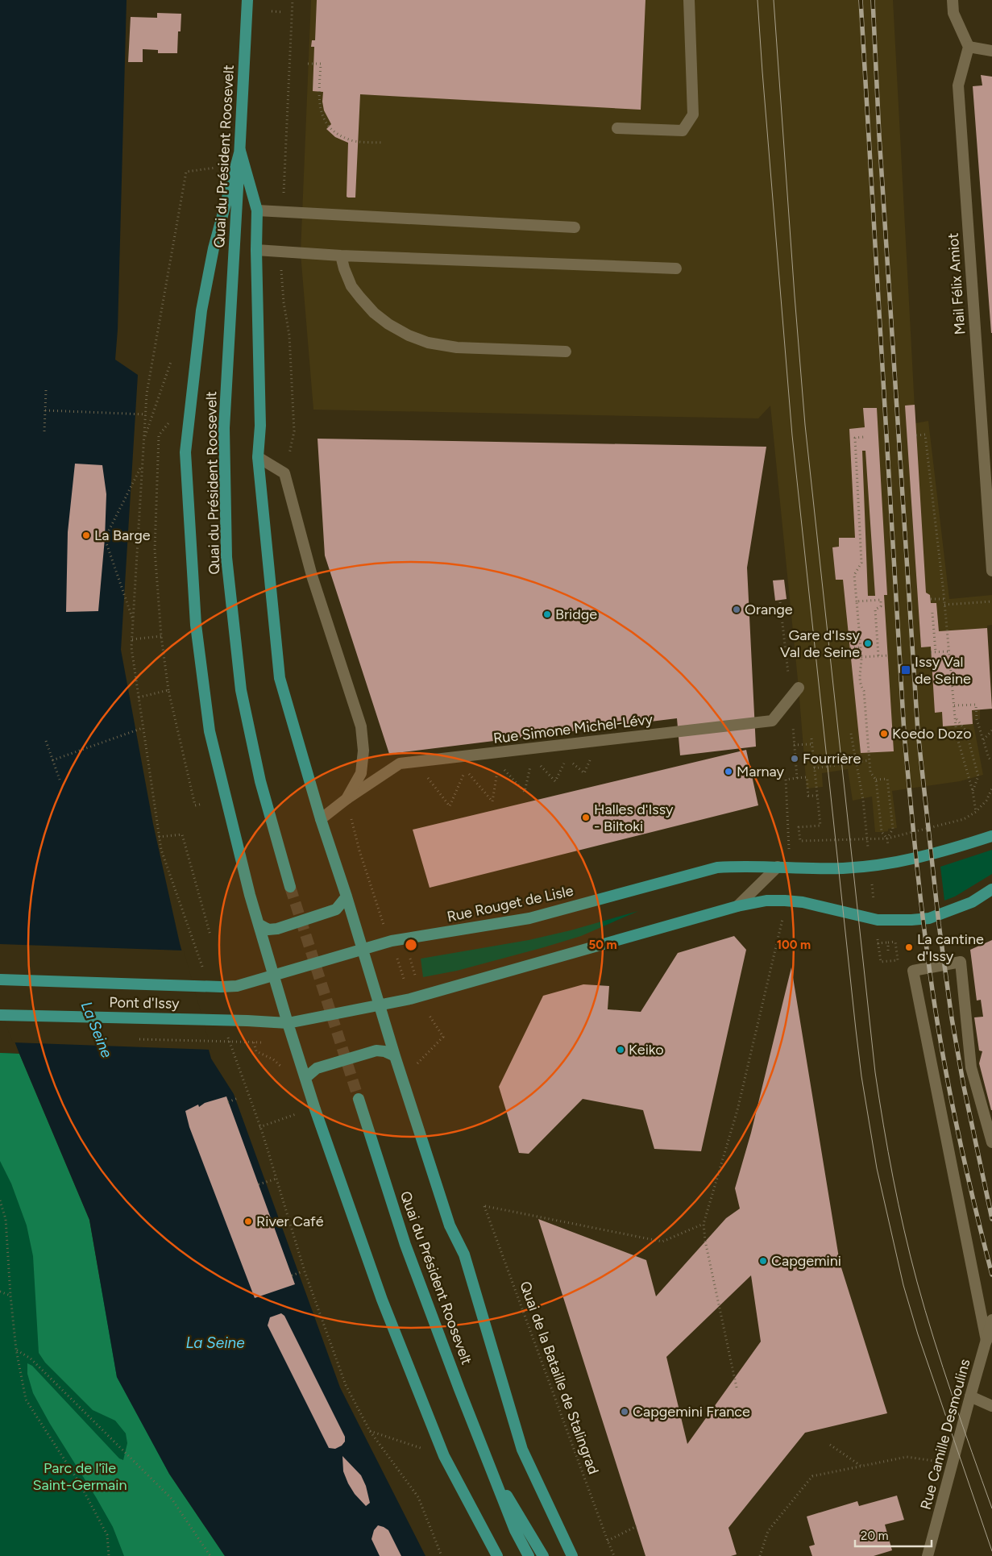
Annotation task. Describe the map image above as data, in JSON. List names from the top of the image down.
{
  "streets": {
    "main road": ["Quai du Président Roosevelt", "Rue Rouget de Lisle", "Pont d'Issy"],
    "street": ["Mail Félix Amiot", "Rue Simone Michel-Lévy", "Rue Camille Desmoulins"],
    "path": ["Quai de la Bataille de Stalingrad"]
  },
  "crossings": [
    ["Rue Rouget de Lisle", "Pont d'Issy"]
  ],
  "water": ["La Seine"],
  "parks": ["Parc de l'île Saint-Germain"],
  "places": {
    "other": [
      "La Barge",
      "Orange",
      "Bridge",
      "Gare d'Issy Val de Seine",
      "Koedo Dozo",
      "Fourrière",
      "Marnay",
      "Halles d'Issy - Biltoki",
      "La cantine d'Issy",
      "Keiko",
      "River Café",
      "Capgemini",
      "Capgemini France"
    ],
    "transit": ["Issy Val de Seine"]
  },
  "scale_bar": "20 m",
  "rings": ["50 m", "100 m"]
}
